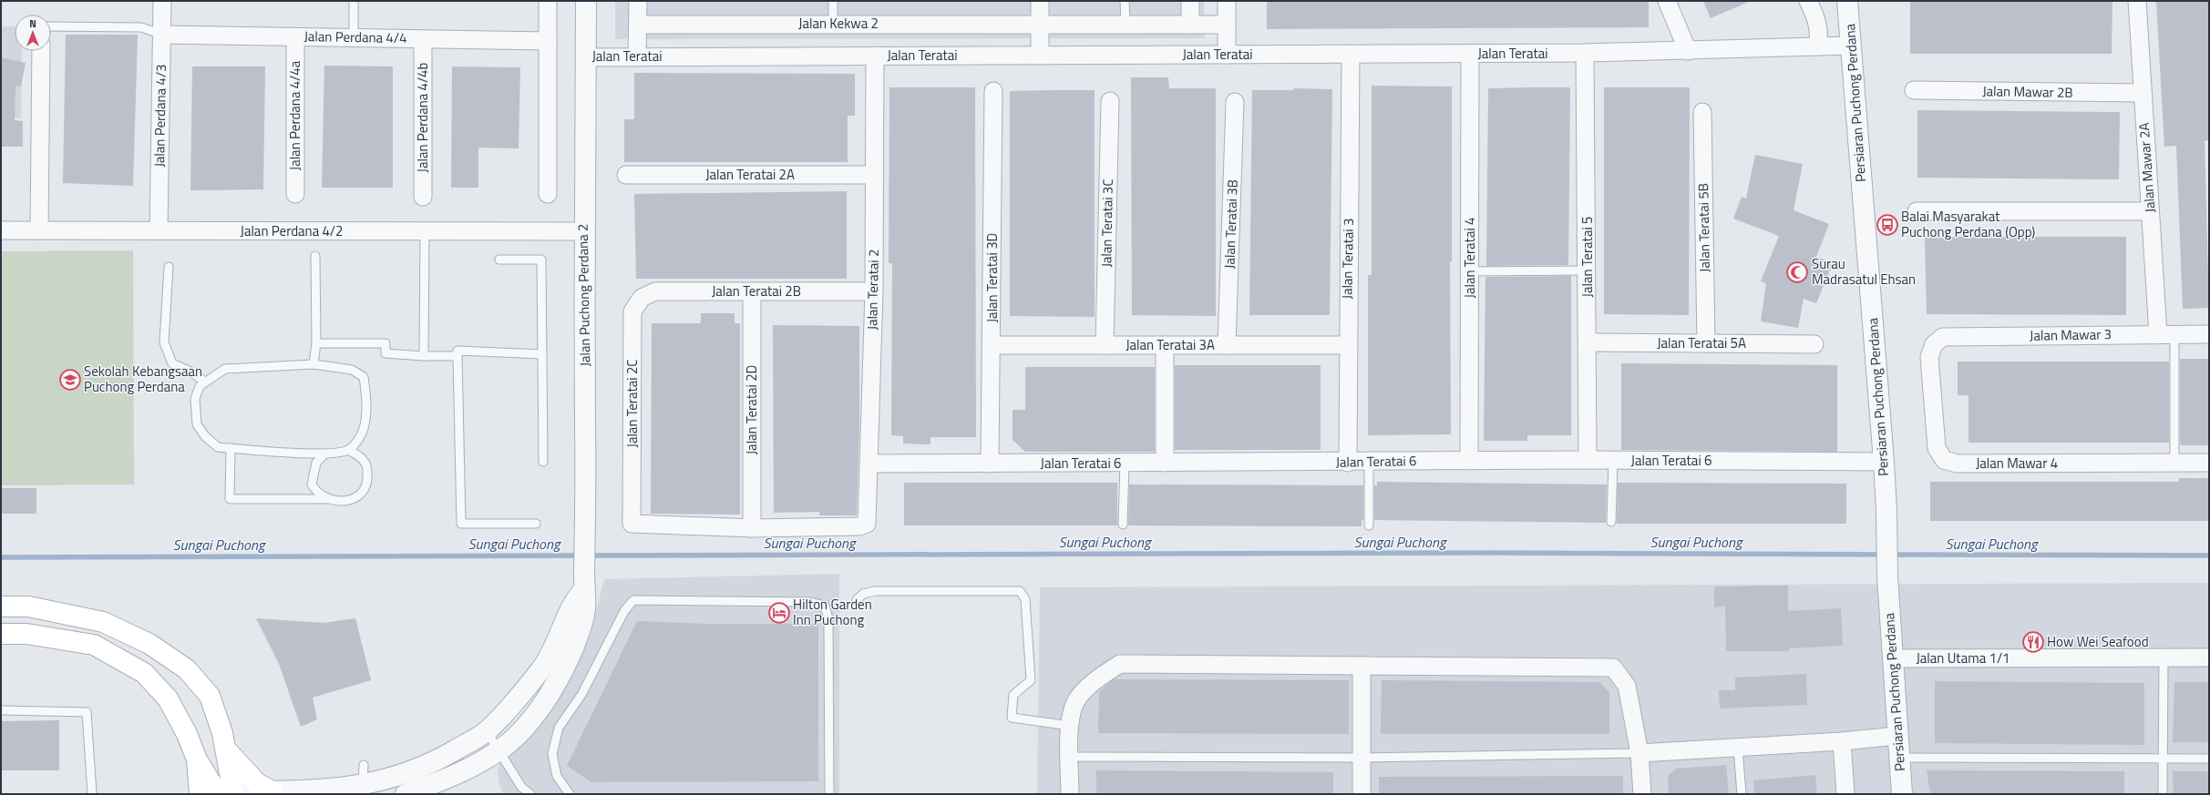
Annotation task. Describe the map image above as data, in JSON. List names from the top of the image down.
{
  "streets": {
    "street": [
      "Jalan Kekwa 2",
      "Jalan Perdana 4/4",
      "Jalan Teratai",
      "Jalan Mawar 2B",
      "Persiaran Puchong Perdana",
      "Jalan Perdana 4/3",
      "Jalan Perdana 4/4a",
      "Jalan Perdana 4/4b",
      "Jalan Mawar 2A",
      "Jalan Teratai 2A",
      "Jalan Teratai 3C",
      "Jalan Teratai 3B",
      "Jalan Teratai 5B",
      "Jalan Perdana 4/2",
      "Jalan Teratai 5",
      "Jalan Teratai 4",
      "Jalan Teratai 3",
      "Jalan Teratai 3D",
      "Jalan Teratai 2",
      "Jalan Teratai 2B",
      "Jalan Puchong Perdana 2",
      "Jalan Mawar 3",
      "Jalan Teratai 5A",
      "Jalan Teratai 3A",
      "Jalan Teratai 2C",
      "Jalan Teratai 2D",
      "Jalan Teratai 6",
      "Jalan Mawar 4",
      "Jalan Utama 1/1"
    ]
  },
  "crossings": [
    ["Jalan Perdana 4/4", "Jalan Perdana 4/3"],
    ["Jalan Perdana 4/4", "Jalan Perdana 4/4a"],
    ["Jalan Perdana 4/4", "Jalan Perdana 4/4b"],
    ["Jalan Teratai", "Persiaran Puchong Perdana"],
    ["Jalan Teratai", "Jalan Teratai 5"],
    ["Jalan Teratai", "Jalan Teratai 4"],
    ["Jalan Teratai", "Jalan Teratai 3"],
    ["Jalan Teratai", "Jalan Teratai 2"],
    ["Jalan Teratai", "Jalan Puchong Perdana 2"],
    ["Jalan Mawar 2B", "Jalan Mawar 2A"],
    ["Persiaran Puchong Perdana", "Jalan Teratai 6"],
    ["Persiaran Puchong Perdana", "Jalan Utama 1/1"],
    ["Jalan Perdana 4/3", "Jalan Perdana 4/2"],
    ["Jalan Mawar 2A", "Jalan Mawar 3"],
    ["Jalan Teratai 2A", "Jalan Teratai 2"],
    ["Jalan Teratai 3C", "Jalan Teratai 3A"],
    ["Jalan Teratai 3B", "Jalan Teratai 3A"],
    ["Jalan Teratai 5B", "Jalan Teratai 5A"],
    ["Jalan Perdana 4/2", "Jalan Puchong Perdana 2"],
    ["Jalan Teratai 5", "Jalan Teratai 5A"],
    ["Jalan Teratai 5", "Jalan Teratai 6"],
    ["Jalan Teratai 4", "Jalan Teratai 6"],
    ["Jalan Teratai 3", "Jalan Teratai 3A"],
    ["Jalan Teratai 3", "Jalan Teratai 6"],
    ["Jalan Teratai 3D", "Jalan Teratai 3A"],
    ["Jalan Teratai 3D", "Jalan Teratai 6"],
    ["Jalan Teratai 2", "Jalan Teratai 2B"],
    ["Jalan Teratai 2", "Jalan Teratai 2C"],
    ["Jalan Teratai 2", "Jalan Teratai 2D"],
    ["Jalan Teratai 2", "Jalan Teratai 6"],
    ["Jalan Teratai 2B", "Jalan Teratai 2C"],
    ["Jalan Teratai 2B", "Jalan Teratai 2D"],
    ["Jalan Mawar 3", "Jalan Mawar 4"],
    ["Jalan Teratai 2C", "Jalan Teratai 2D"]
  ],
  "water": ["Sungai Puchong"],
  "places": {
    "bus stop": ["Balai Masyarakat Puchong Perdana (Opp)"],
    "mosque": ["Surau Madrasatul Ehsan"],
    "school or university": ["Sekolah Kebangsaan Puchong Perdana"],
    "hotel": ["Hilton Garden Inn Puchong"],
    "restaurant": ["How Wei Seafood"]
  },
  "north": "top"
}
